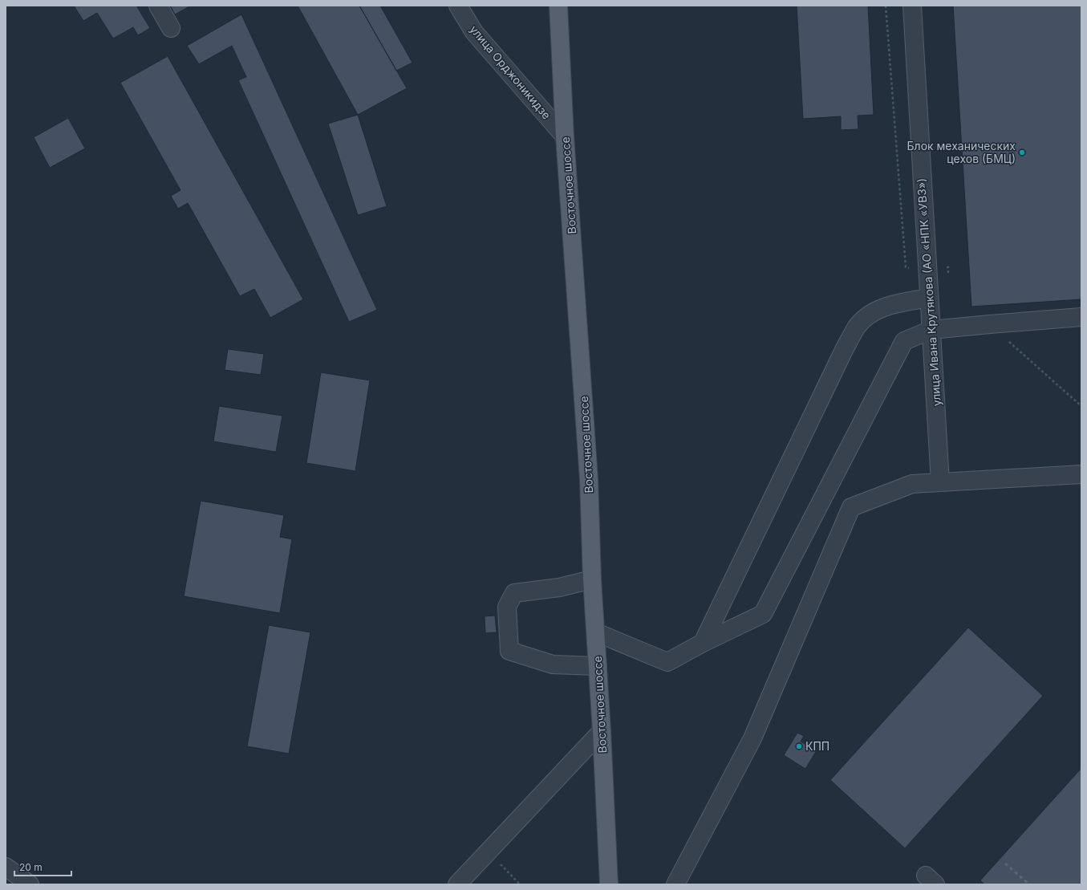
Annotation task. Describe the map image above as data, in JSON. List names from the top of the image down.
{
  "streets": {
    "main road": ["Восточное шоссе"],
    "street": ["улица Орджоникидзе", "улица Ивана Крутякова (АО «НПК «УВЗ»)"]
  },
  "crossings": [
    ["улица Орджоникидзе", "Восточное шоссе"]
  ],
  "places": ["Блок механических цехов (БМЦ)", "КПП"],
  "scale_bar": "20 m"
}
